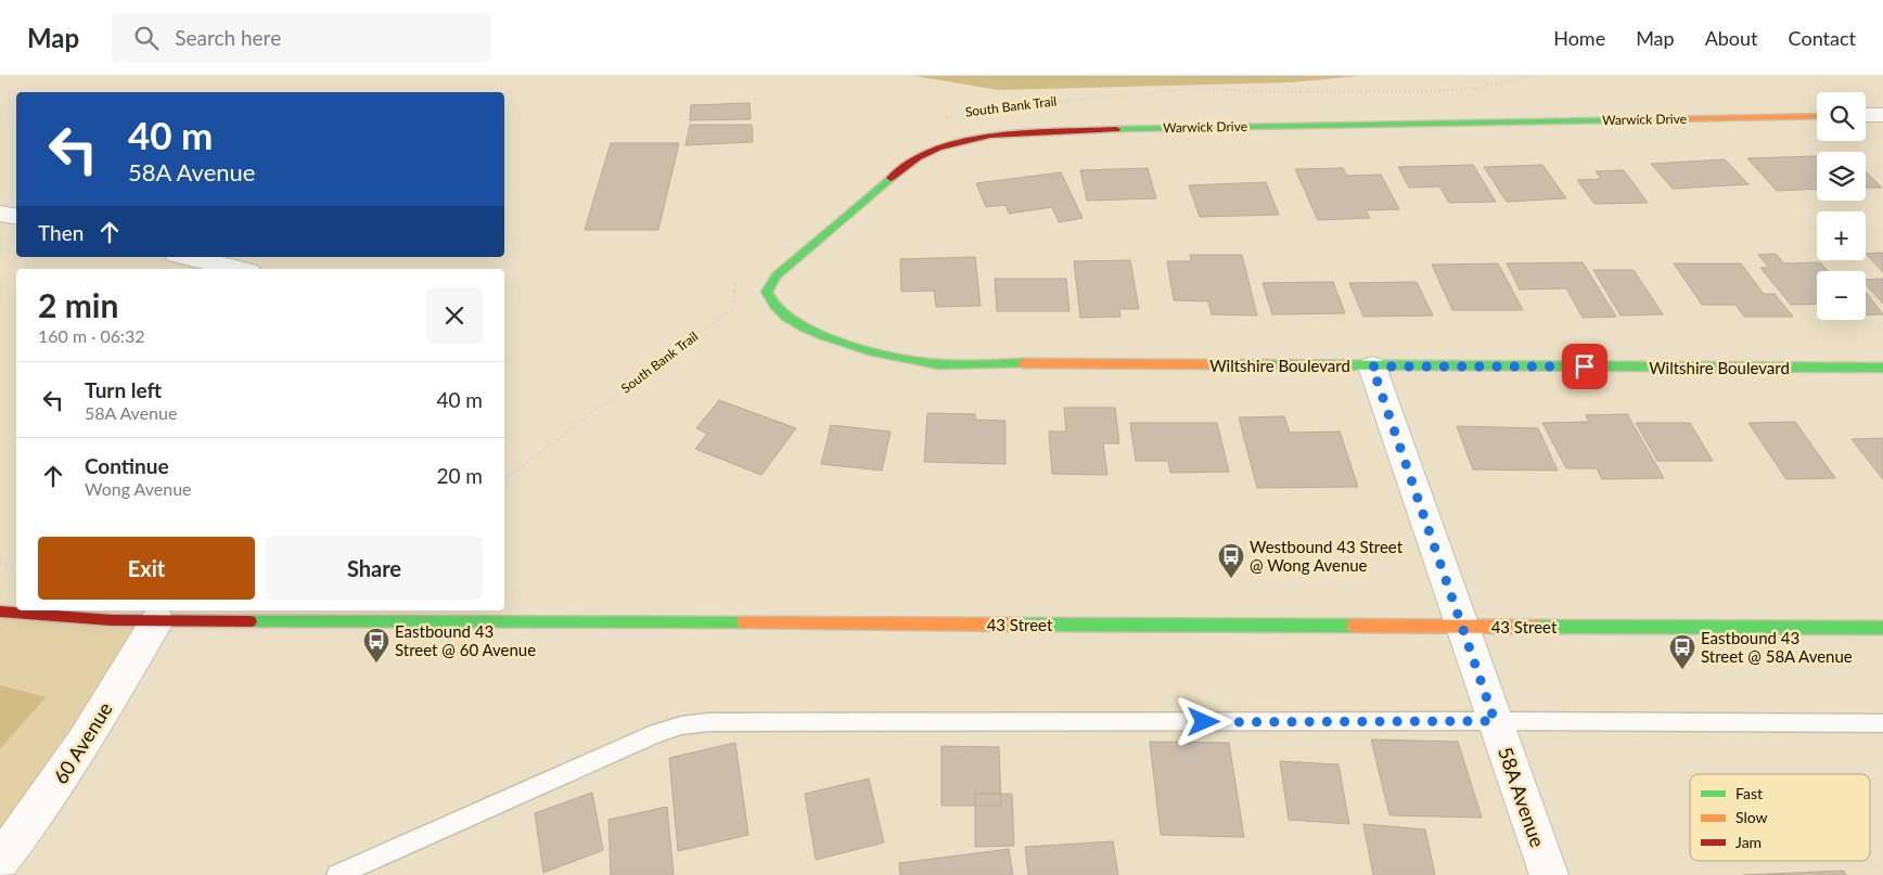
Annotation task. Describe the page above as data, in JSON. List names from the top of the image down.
{
  "streets": {
    "street": [
      "Warwick Drive",
      "Wiltshire Boulevard",
      "43 Street",
      "60 Avenue",
      "58A Avenue"
    ],
    "path": ["South Bank Trail"]
  },
  "crossings": [
    ["Warwick Drive", "Wiltshire Boulevard"],
    ["Wiltshire Boulevard", "58A Avenue"],
    ["43 Street", "60 Avenue"],
    ["43 Street", "58A Avenue"]
  ],
  "places": {
    "bus stop": ["Westbound 43 Street @ Wong Avenue", "Eastbound 43 Street @ 60 Avenue", "Eastbound 43 Street @ 58A Avenue"]
  },
  "legend": ["Fast", "Slow", "Jam"],
  "page": {
    "header": "Map",
    "search": "Search here",
    "nav": [
      "Home",
      "Map",
      "About",
      "Contact"
    ],
    "map_buttons": ["+", "−"],
    "turn": ["40 m", "58A Avenue"],
    "then": "Then",
    "heading": ["2 min", "160 m · 06:32"],
    "list": [
      {
        "name": "Turn left",
        "note": "58A Avenue",
        "value": "40 m"
      },
      {
        "name": "Continue",
        "note": "Wong Avenue",
        "value": "20 m"
      }
    ],
    "buttons": ["Exit", "Share"]
  }
}
